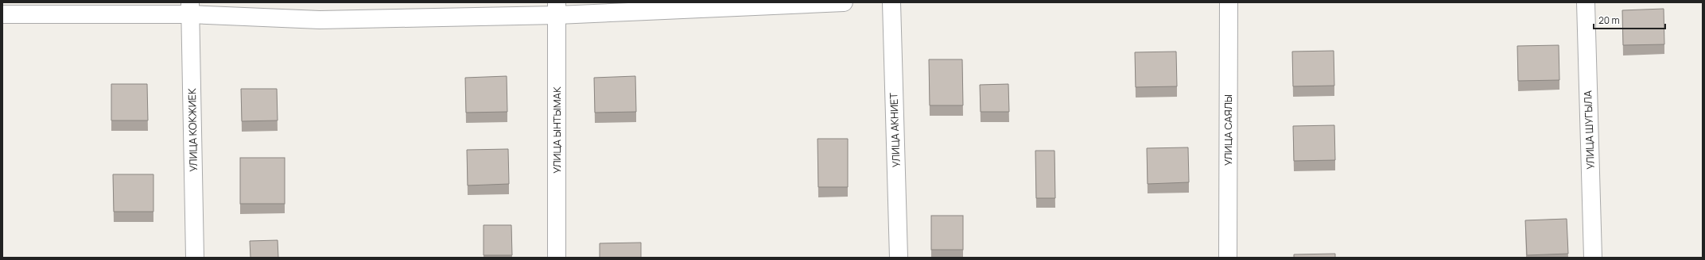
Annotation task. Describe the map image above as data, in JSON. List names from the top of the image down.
{
  "streets": {
    "street": [
      "УЛИЦА КОКЖИЕК",
      "УЛИЦА ЫНТЫМАК",
      "УЛИЦА АКНИЕТ",
      "УЛИЦА САЯЛЫ",
      "УЛИЦА ШУГЫЛА"
    ]
  },
  "scale_bar": "20 m"
}
